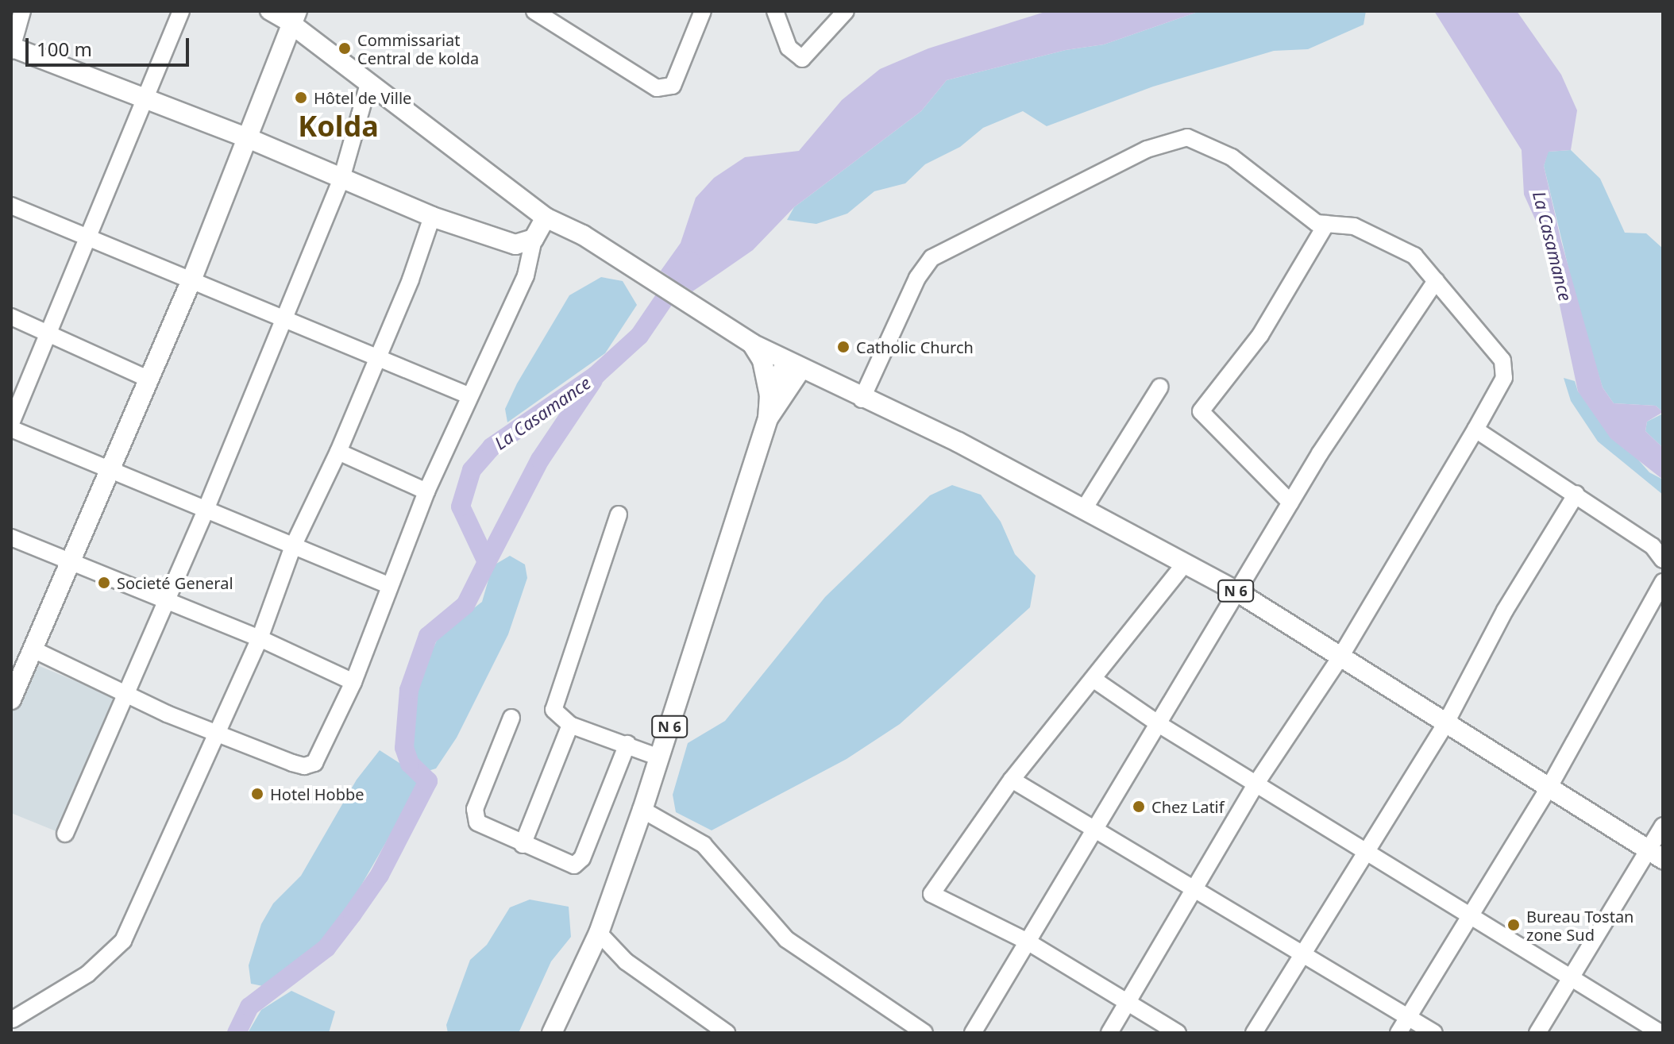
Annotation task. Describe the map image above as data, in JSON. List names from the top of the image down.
{
  "streets": {
    "main road": ["N 6"]
  },
  "districts": ["Kolda"],
  "water": ["La Casamance"],
  "places": [
    "Commissariat Central de kolda",
    "Hôtel de Ville",
    "Catholic Church",
    "Societé General",
    "Hotel Hobbe",
    "Chez Latif",
    "Bureau Tostan zone Sud"
  ],
  "scale_bar": "100 m"
}
